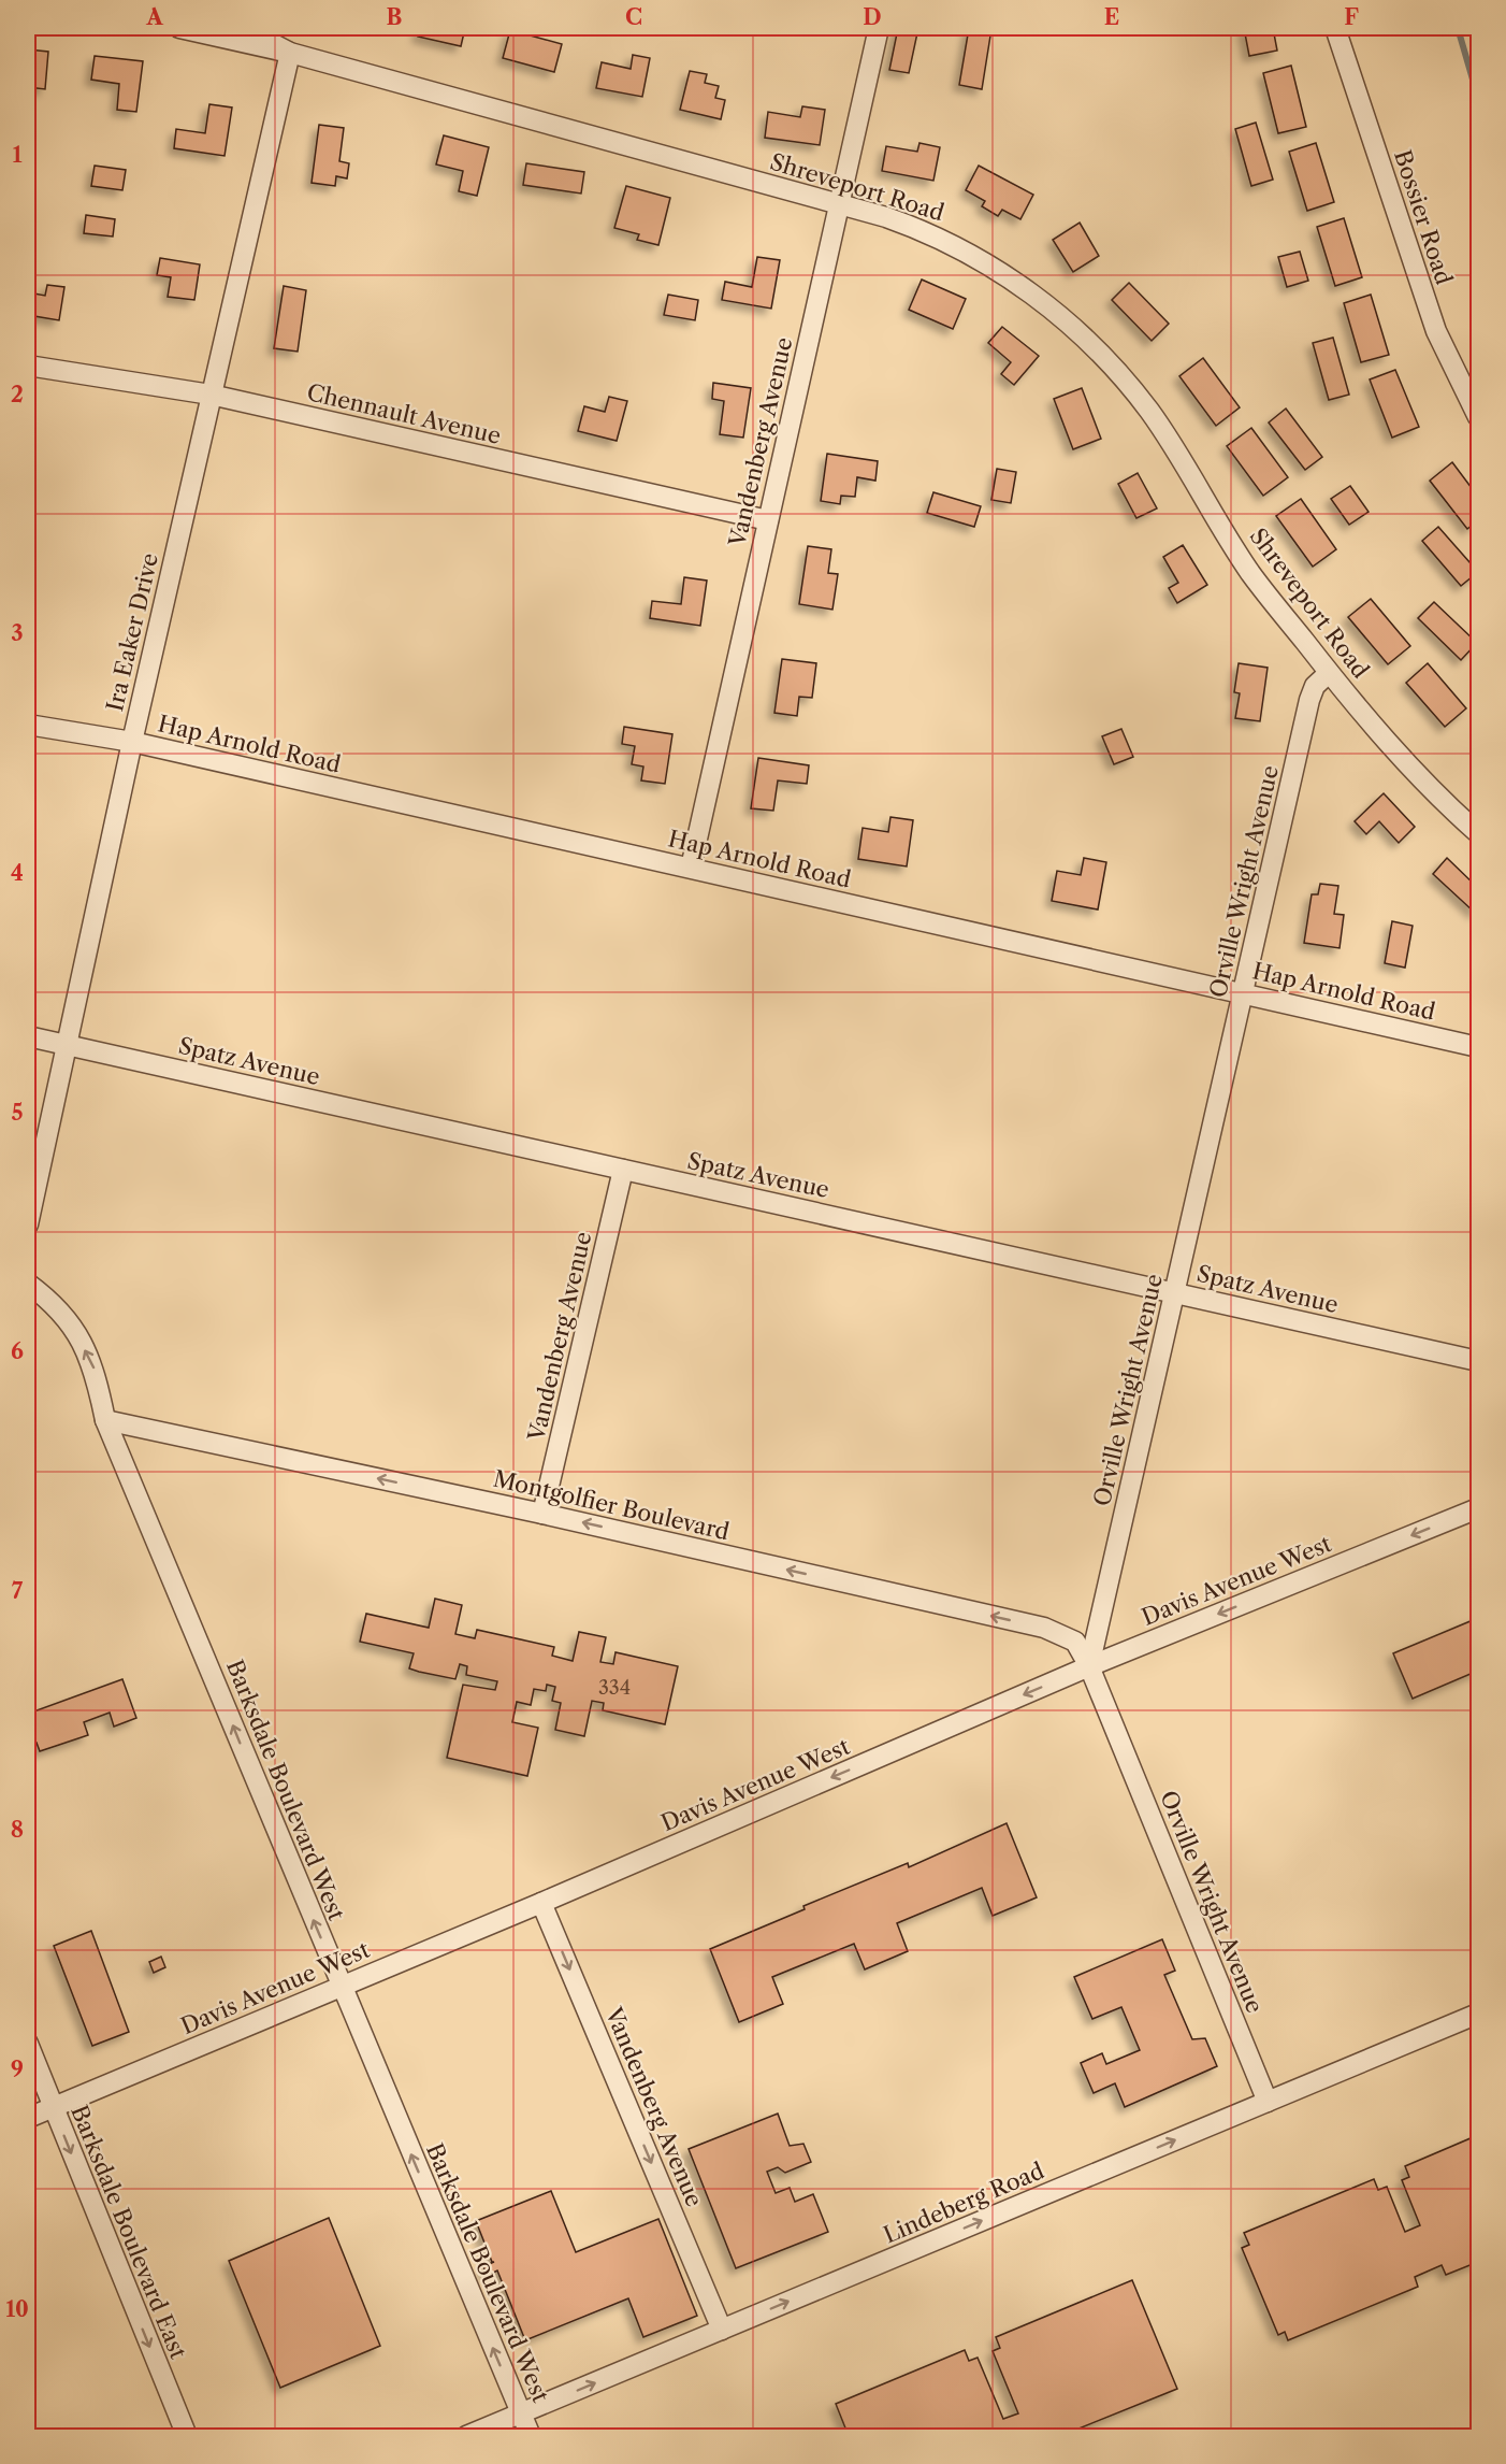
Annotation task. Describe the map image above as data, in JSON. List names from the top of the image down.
{
  "streets": {
    "street": [
      "Shreveport Road",
      "Bossier Road",
      "Chennault Avenue",
      "Vandenberg Avenue",
      "Ira Eaker Drive",
      "Hap Arnold Road",
      "Orville Wright Avenue",
      "Spatz Avenue",
      "Montgolfier Boulevard",
      "Davis Avenue West",
      "Barksdale Boulevard West",
      "Lindeberg Road",
      "Barksdale Boulevard East"
    ]
  },
  "crossings": [
    ["Shreveport Road", "Vandenberg Avenue"],
    ["Shreveport Road", "Ira Eaker Drive"],
    ["Shreveport Road", "Orville Wright Avenue"],
    ["Chennault Avenue", "Vandenberg Avenue"],
    ["Chennault Avenue", "Ira Eaker Drive"],
    ["Vandenberg Avenue", "Hap Arnold Road"],
    ["Vandenberg Avenue", "Spatz Avenue"],
    ["Vandenberg Avenue", "Montgolfier Boulevard"],
    ["Vandenberg Avenue", "Davis Avenue West"],
    ["Vandenberg Avenue", "Lindeberg Road"],
    ["Ira Eaker Drive", "Hap Arnold Road"],
    ["Ira Eaker Drive", "Spatz Avenue"],
    ["Hap Arnold Road", "Orville Wright Avenue"],
    ["Orville Wright Avenue", "Spatz Avenue"],
    ["Orville Wright Avenue", "Montgolfier Boulevard"],
    ["Orville Wright Avenue", "Davis Avenue West"],
    ["Orville Wright Avenue", "Lindeberg Road"],
    ["Montgolfier Boulevard", "Davis Avenue West"],
    ["Montgolfier Boulevard", "Barksdale Boulevard West"],
    ["Davis Avenue West", "Barksdale Boulevard West"],
    ["Davis Avenue West", "Barksdale Boulevard East"],
    ["Barksdale Boulevard West", "Lindeberg Road"]
  ],
  "one_way": [
    "Montgolfier Boulevard",
    "Davis Avenue West",
    "Barksdale Boulevard West",
    "Lindeberg Road",
    "Barksdale Boulevard East"
  ],
  "house_numbers": ["334"],
  "grid": {
    "columns": [
      "A",
      "B",
      "C",
      "D",
      "E",
      "F"
    ],
    "rows": [
      "1",
      "2",
      "3",
      "4",
      "5",
      "6",
      "7",
      "8",
      "9",
      "10"
    ]
  }
}
